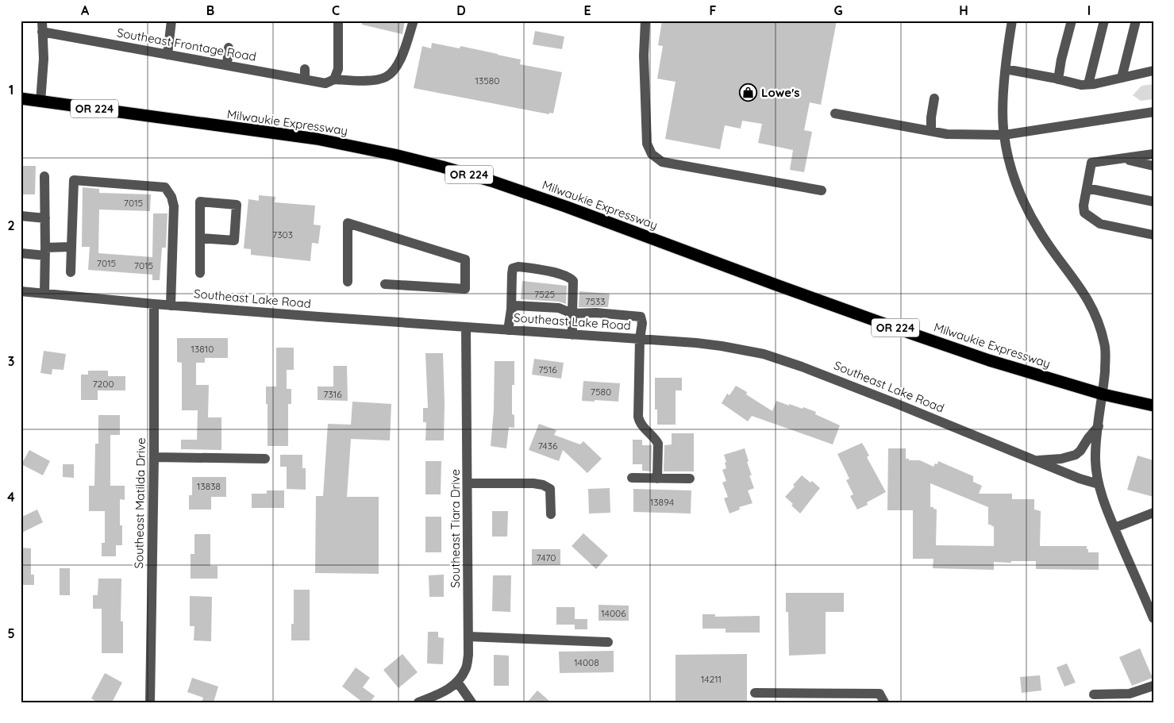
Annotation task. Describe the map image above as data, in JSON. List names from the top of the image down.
{
  "streets": {
    "highway": ["OR 224", "Milwaukie Expressway"],
    "street": [
      "Southeast Frontage Road",
      "Southeast Lake Road",
      "Southeast Matilda Drive",
      "Southeast Tiara Drive"
    ]
  },
  "crossings": [
    ["Southeast Lake Road", "Southeast Matilda Drive"],
    ["Southeast Lake Road", "Southeast Tiara Drive"]
  ],
  "places": {
    "shop": ["Lowe's"]
  },
  "house_numbers": [
    "13580",
    "7015",
    "7303",
    "7015",
    "7015",
    "7525",
    "7533",
    "13810",
    "7516",
    "7200",
    "7580",
    "7316",
    "7436",
    "13838",
    "13894",
    "7470",
    "14006",
    "14008",
    "14211"
  ],
  "grid": {
    "columns": [
      "A",
      "B",
      "C",
      "D",
      "E",
      "F",
      "G",
      "H",
      "I"
    ],
    "rows": [
      "1",
      "2",
      "3",
      "4",
      "5"
    ]
  }
}
